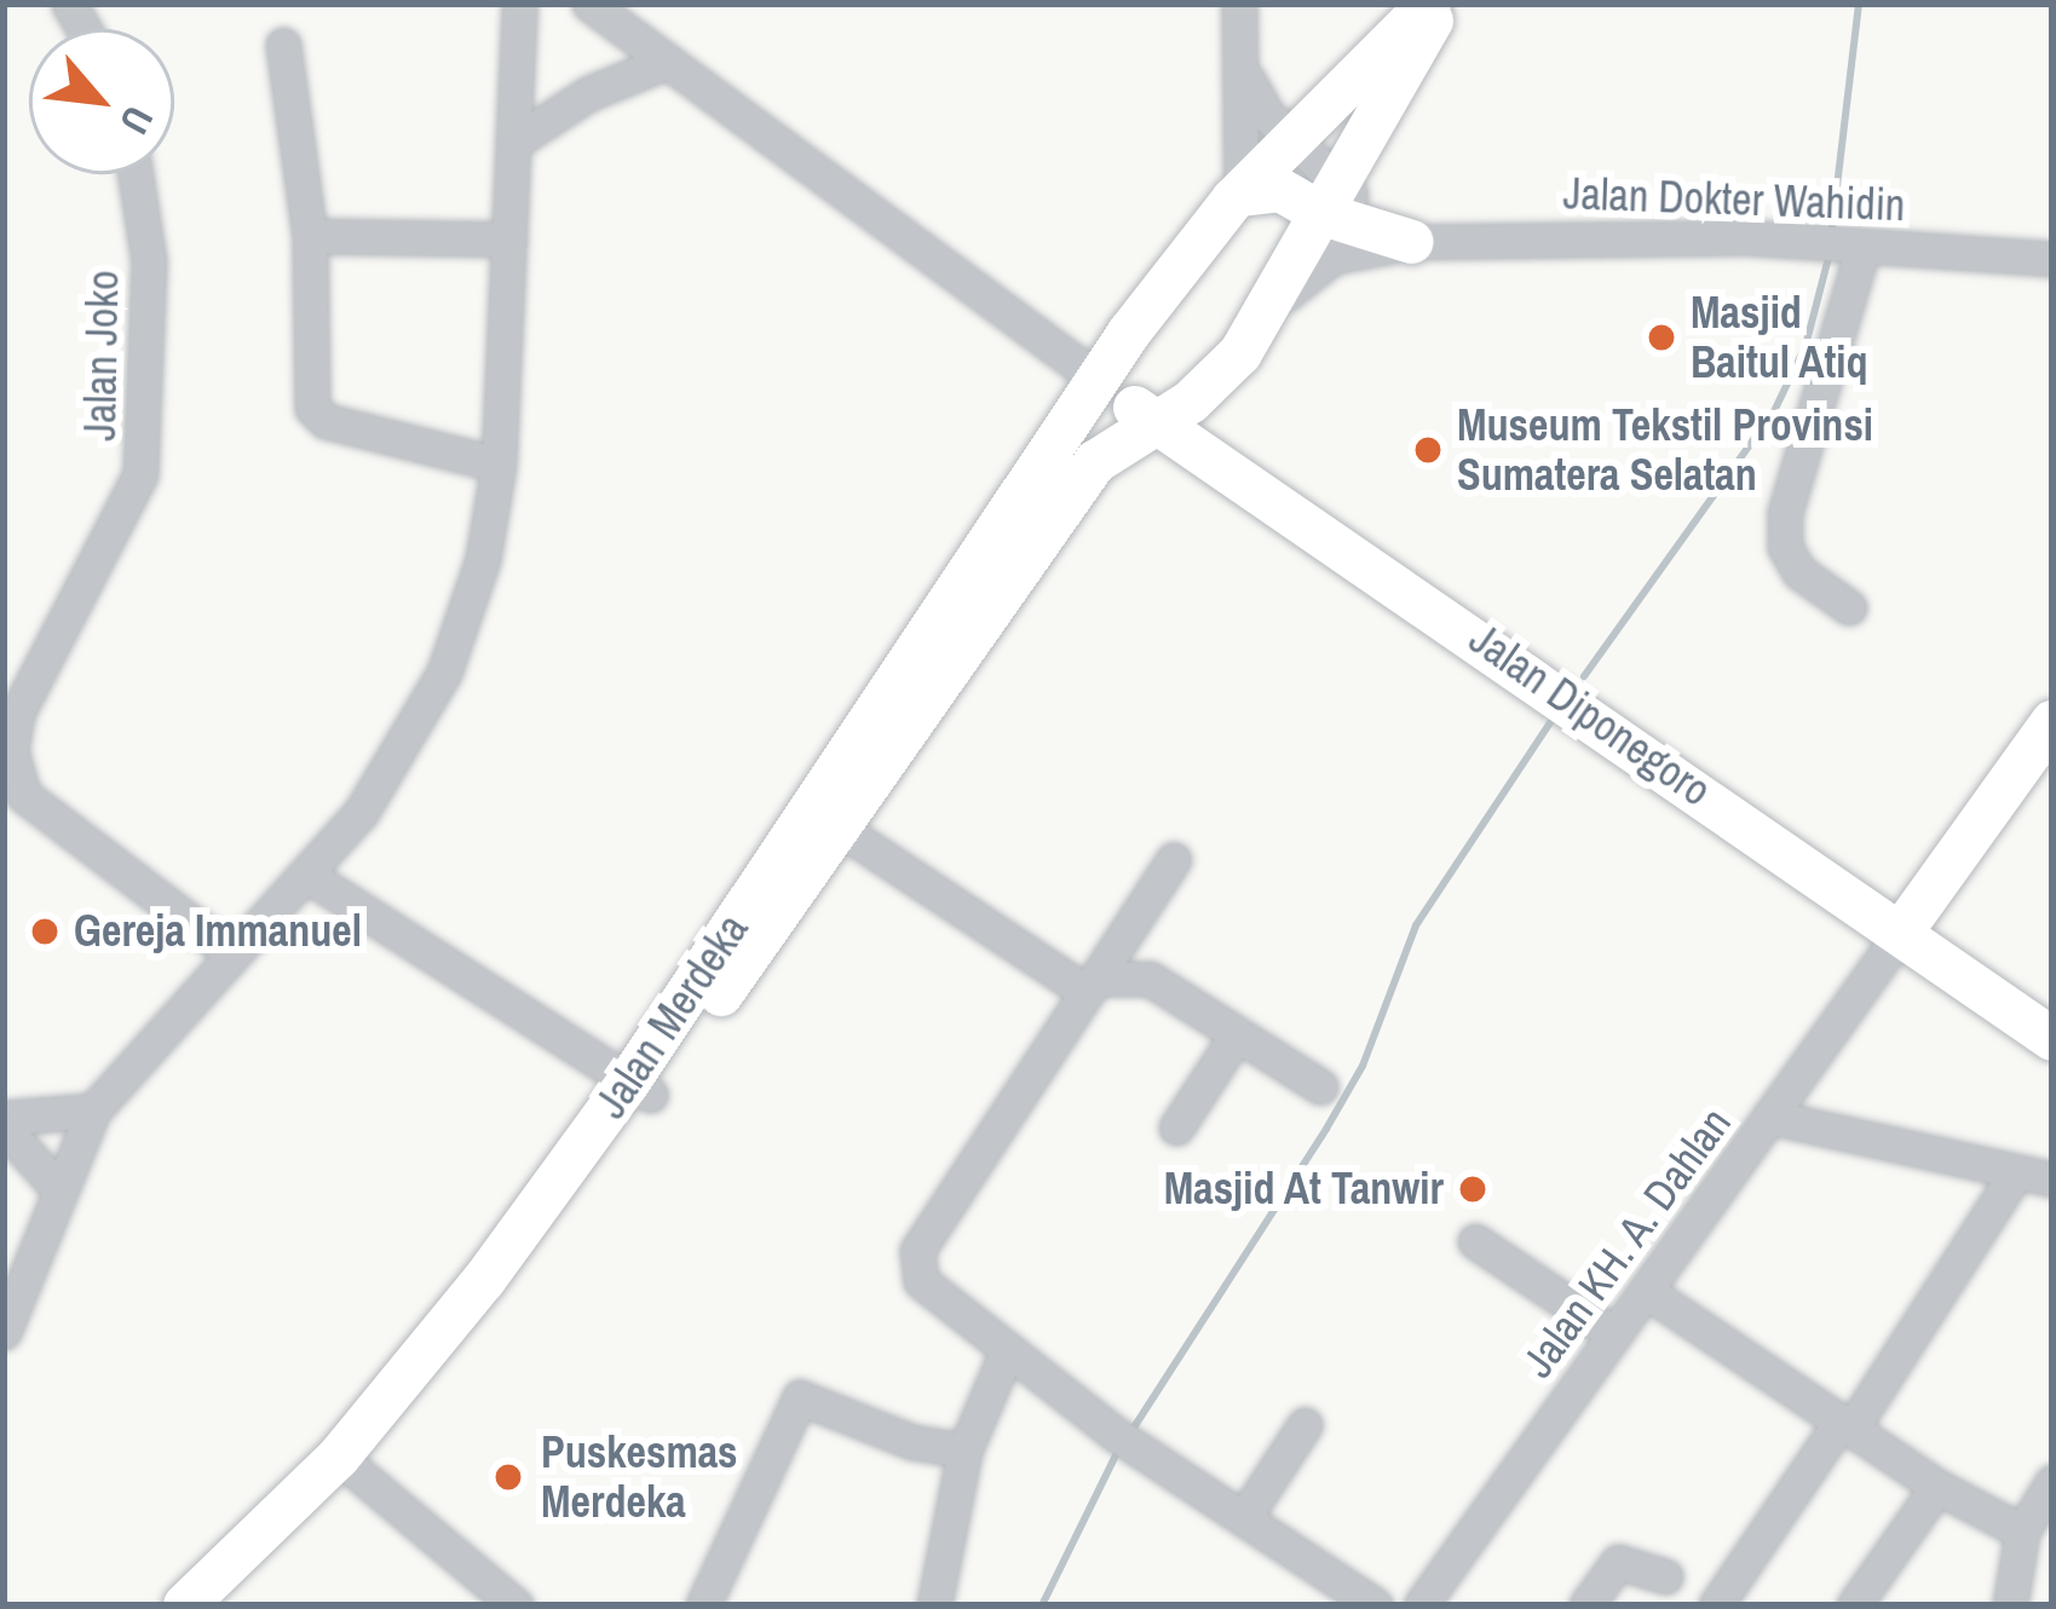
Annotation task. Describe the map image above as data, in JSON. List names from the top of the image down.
{
  "streets": {
    "main road": ["Jalan Diponegoro", "Jalan Merdeka"],
    "street": ["Jalan Dokter Wahidin", "Jalan Joko", "Jalan KH. A. Dahlan"]
  },
  "crossings": [
    ["Jalan Diponegoro", "Jalan Merdeka"],
    ["Jalan Diponegoro", "Jalan KH. A. Dahlan"]
  ],
  "places": [
    "Masjid Baitul Atiq",
    "Museum Tekstil Provinsi Sumatera Selatan",
    "Gereja Immanuel",
    "Masjid At Tanwir",
    "Puskesmas Merdeka"
  ],
  "north": "bottom right"
}
